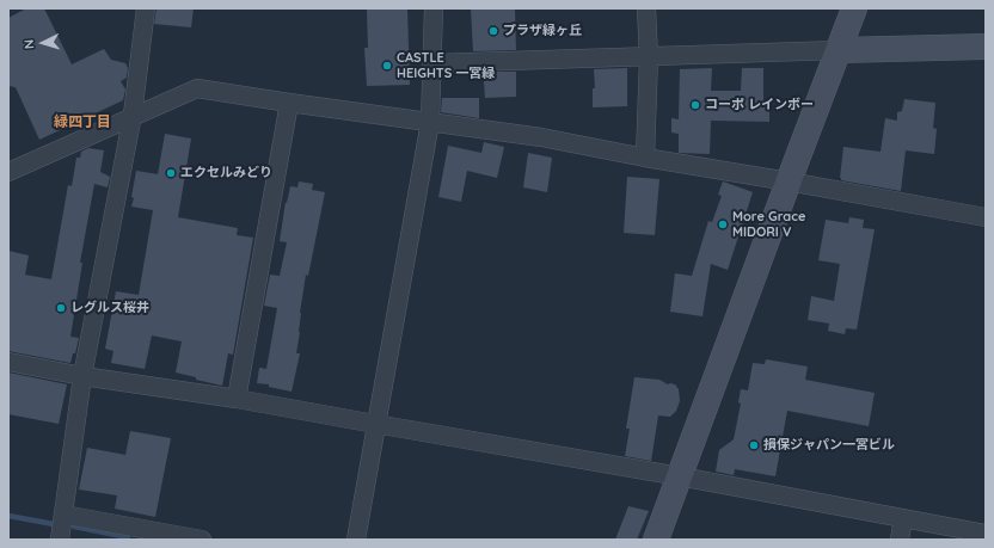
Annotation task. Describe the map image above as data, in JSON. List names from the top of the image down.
{
  "districts": ["緑四丁目"],
  "places": [
    "プラザ緑ヶ丘",
    "CASTLE HEIGHTS 一宮緑",
    "コーポ レインボー",
    "エクセルみどり",
    "More Grace MIDORI V",
    "レグルス桜井",
    "損保ジャパン一宮ビル"
  ],
  "north": "left"
}
